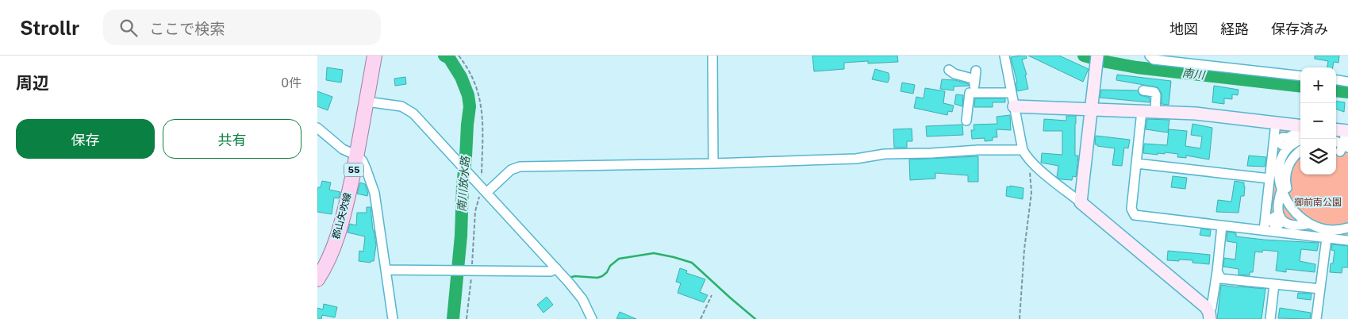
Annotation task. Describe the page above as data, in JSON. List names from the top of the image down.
{
  "streets": {
    "main road": ["55", "郡山矢吹線"]
  },
  "water": ["南川", "南川放水路"],
  "parks": ["御前南公園"],
  "page": {
    "header": "Strollr",
    "search": "ここで検索",
    "nav": ["地図", "経路", "保存済み"],
    "heading": ["周辺", "0件"],
    "map_buttons": ["+", "−"],
    "buttons": ["保存", "共有"]
  }
}
